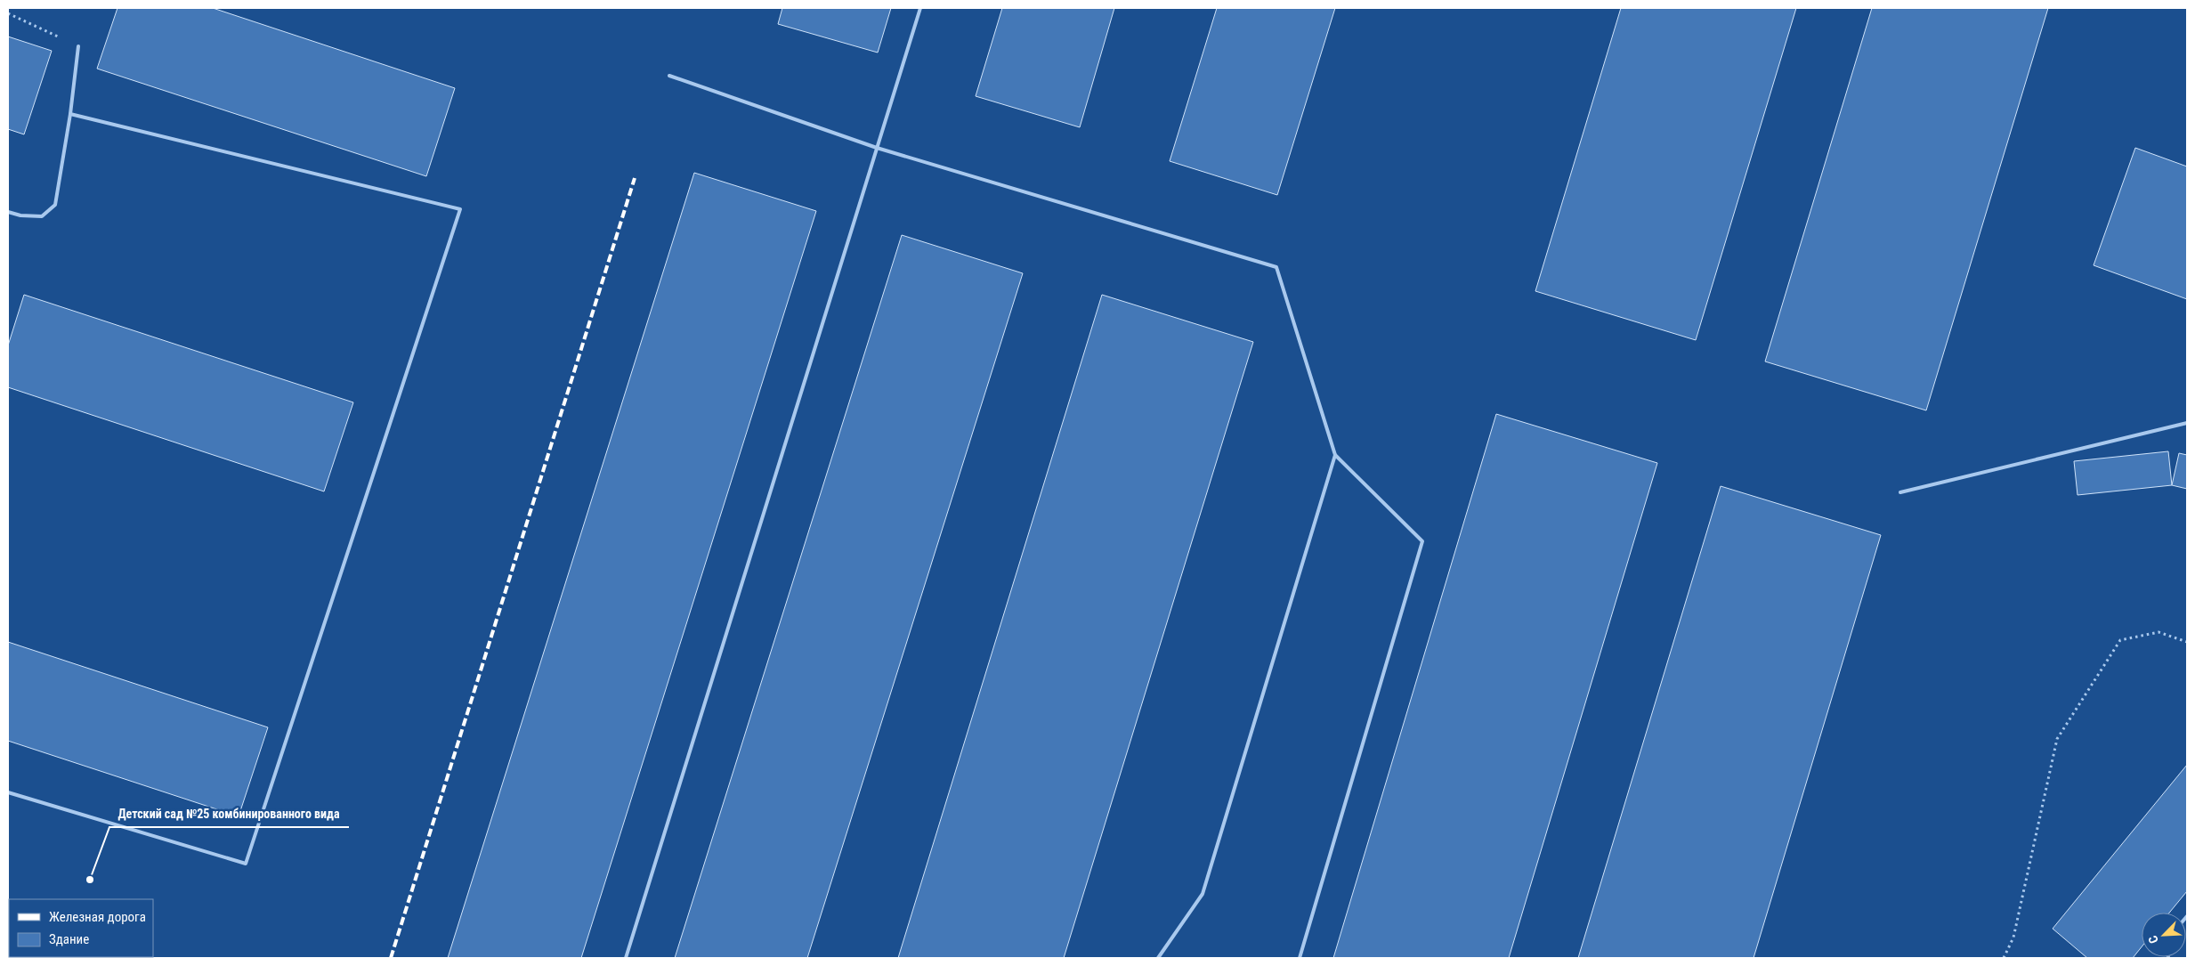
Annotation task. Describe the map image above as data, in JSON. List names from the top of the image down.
{
  "places": ["Детский сад №25 комбинированного вида"],
  "legend": ["Железная дорога", "Здание"],
  "north": "bottom left"
}
